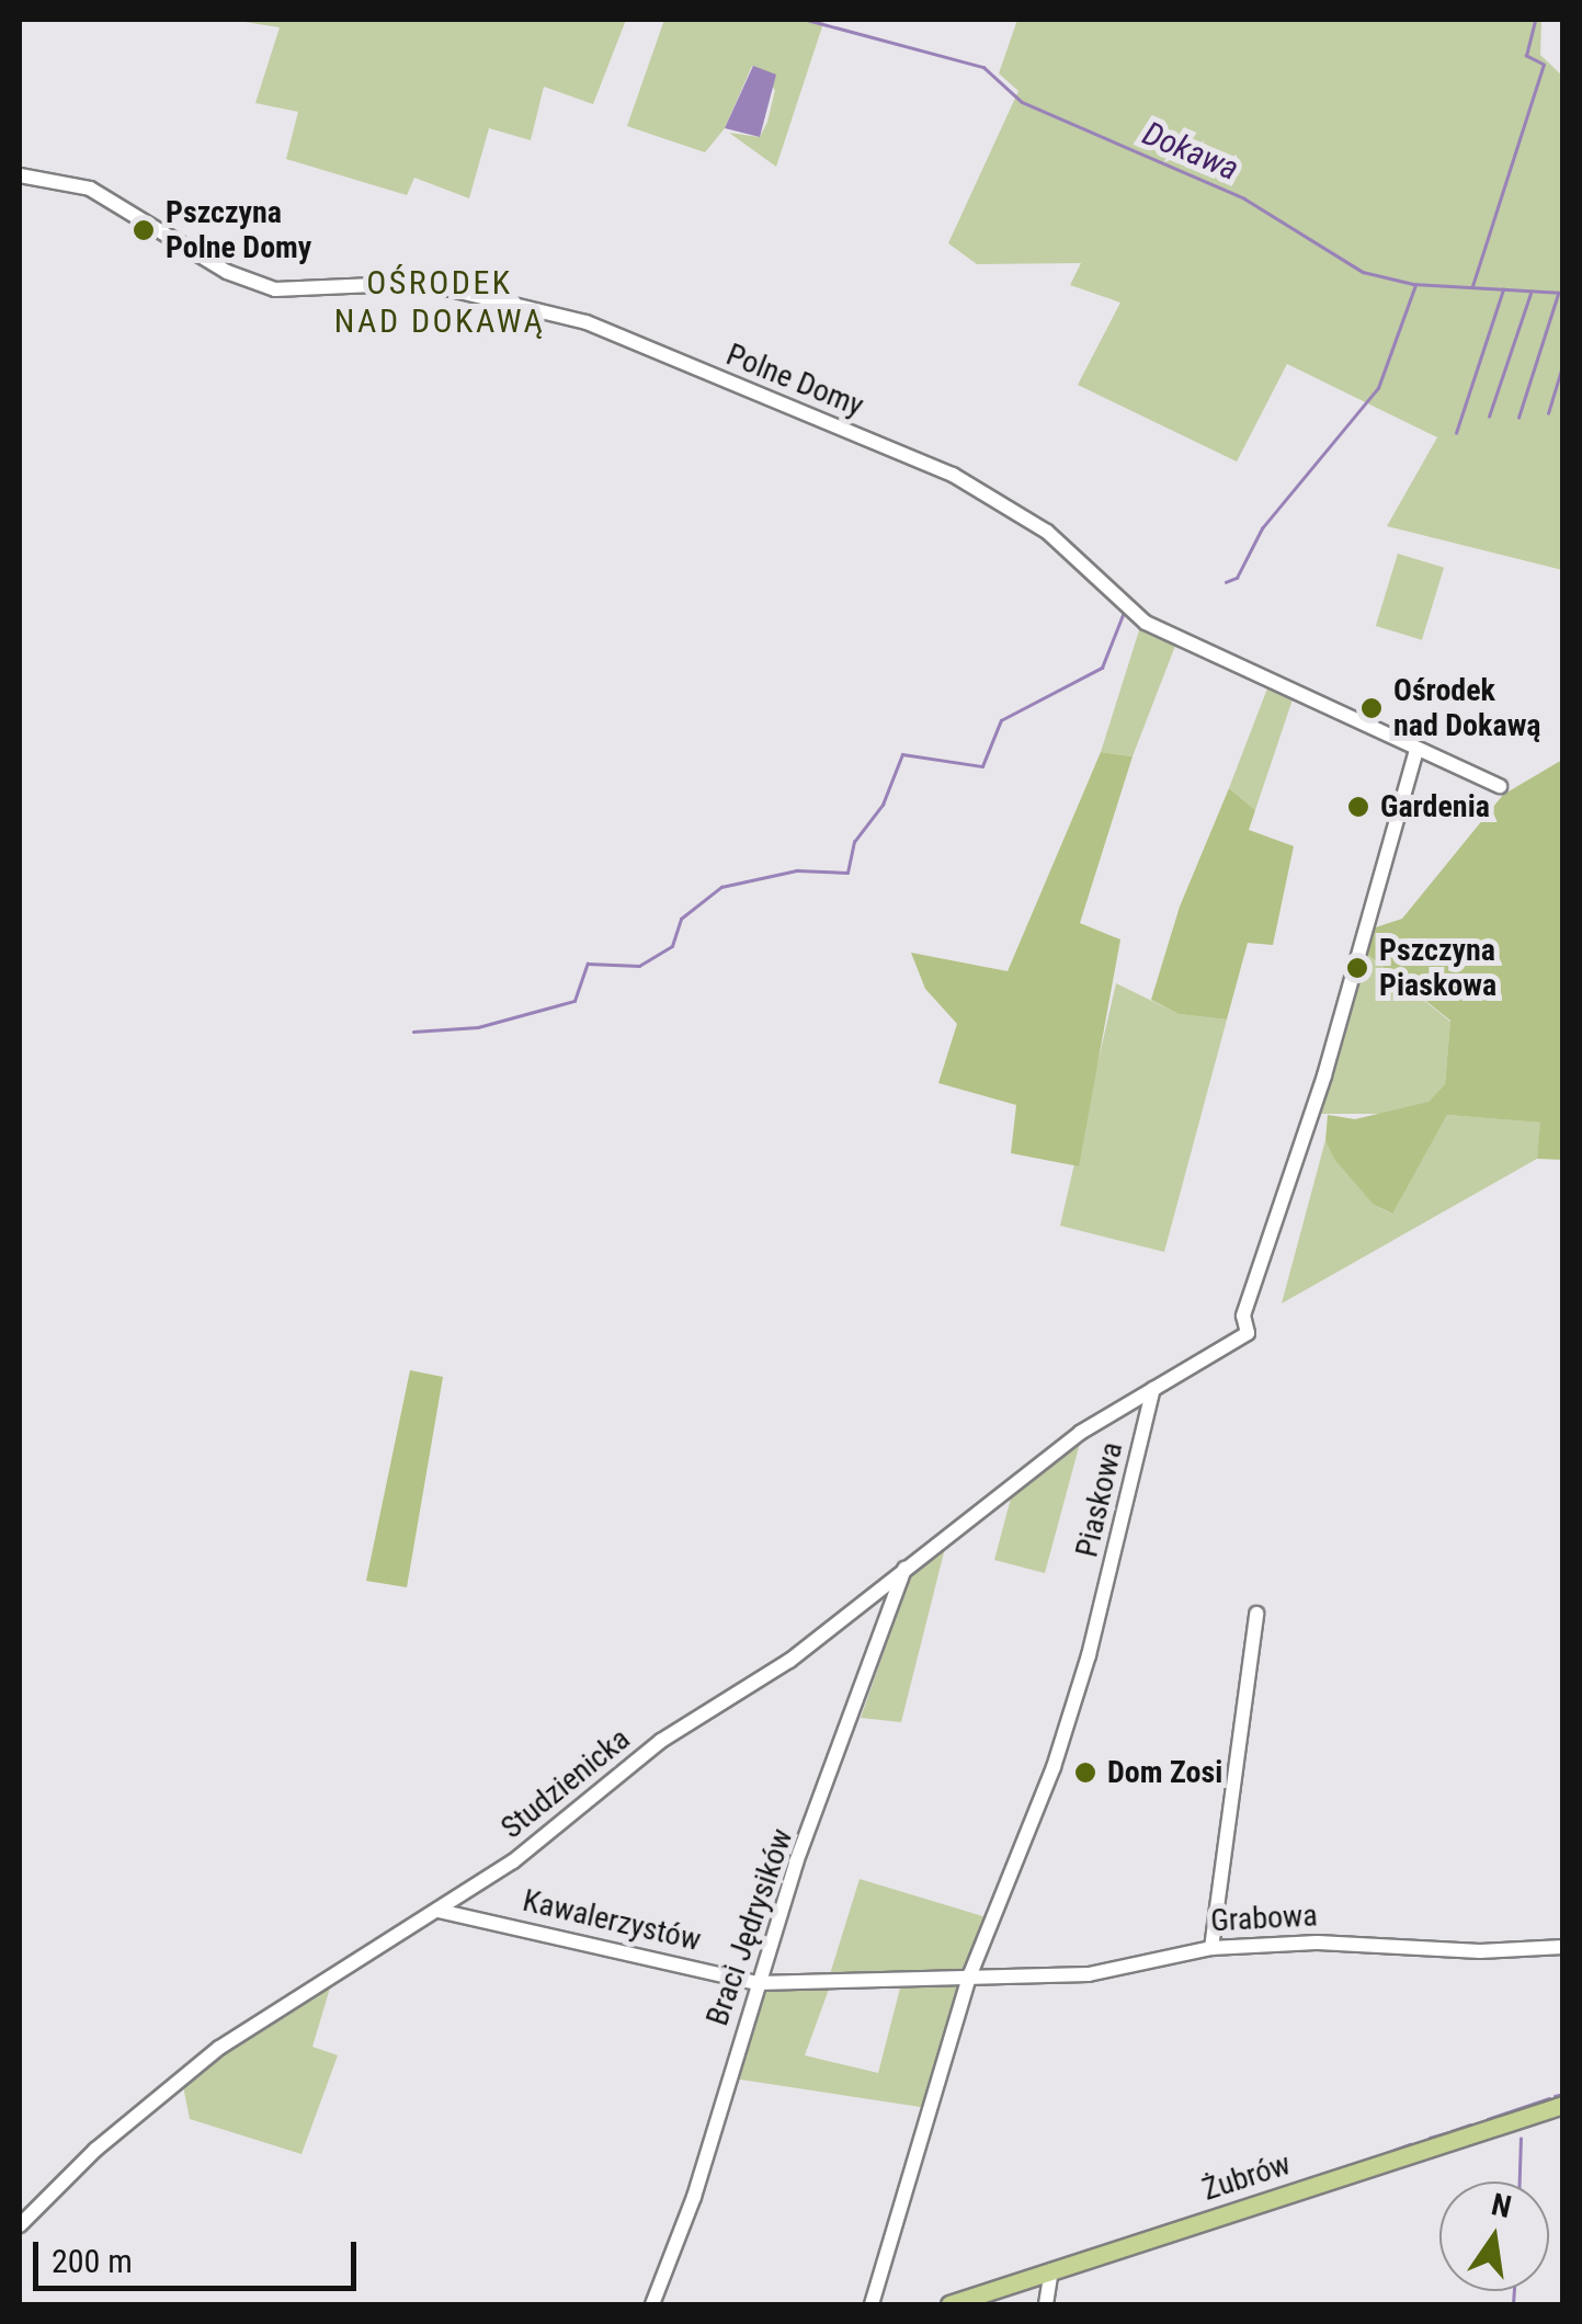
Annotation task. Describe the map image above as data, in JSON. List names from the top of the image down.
{
  "streets": {
    "main road": ["Żubrów"],
    "street": [
      "Polne Domy",
      "Piaskowa",
      "Studzienicka",
      "Grabowa",
      "Kawalerzystów",
      "Braci Jędrysików"
    ]
  },
  "crossings": [
    ["Piaskowa", "Studzienicka"],
    ["Piaskowa", "Grabowa"],
    ["Piaskowa", "Kawalerzystów"],
    ["Studzienicka", "Kawalerzystów"],
    ["Studzienicka", "Braci Jędrysików"],
    ["Grabowa", "Kawalerzystów"],
    ["Kawalerzystów", "Braci Jędrysików"]
  ],
  "districts": ["OŚRODEK NAD DOKAWĄ"],
  "water": ["Dokawa"],
  "places": [
    "Pszczyna Polne Domy",
    "Ośrodek nad Dokawą",
    "Gardenia",
    "Pszczyna Piaskowa",
    "Dom Zosi"
  ],
  "scale_bar": "200 m",
  "north": "top"
}
